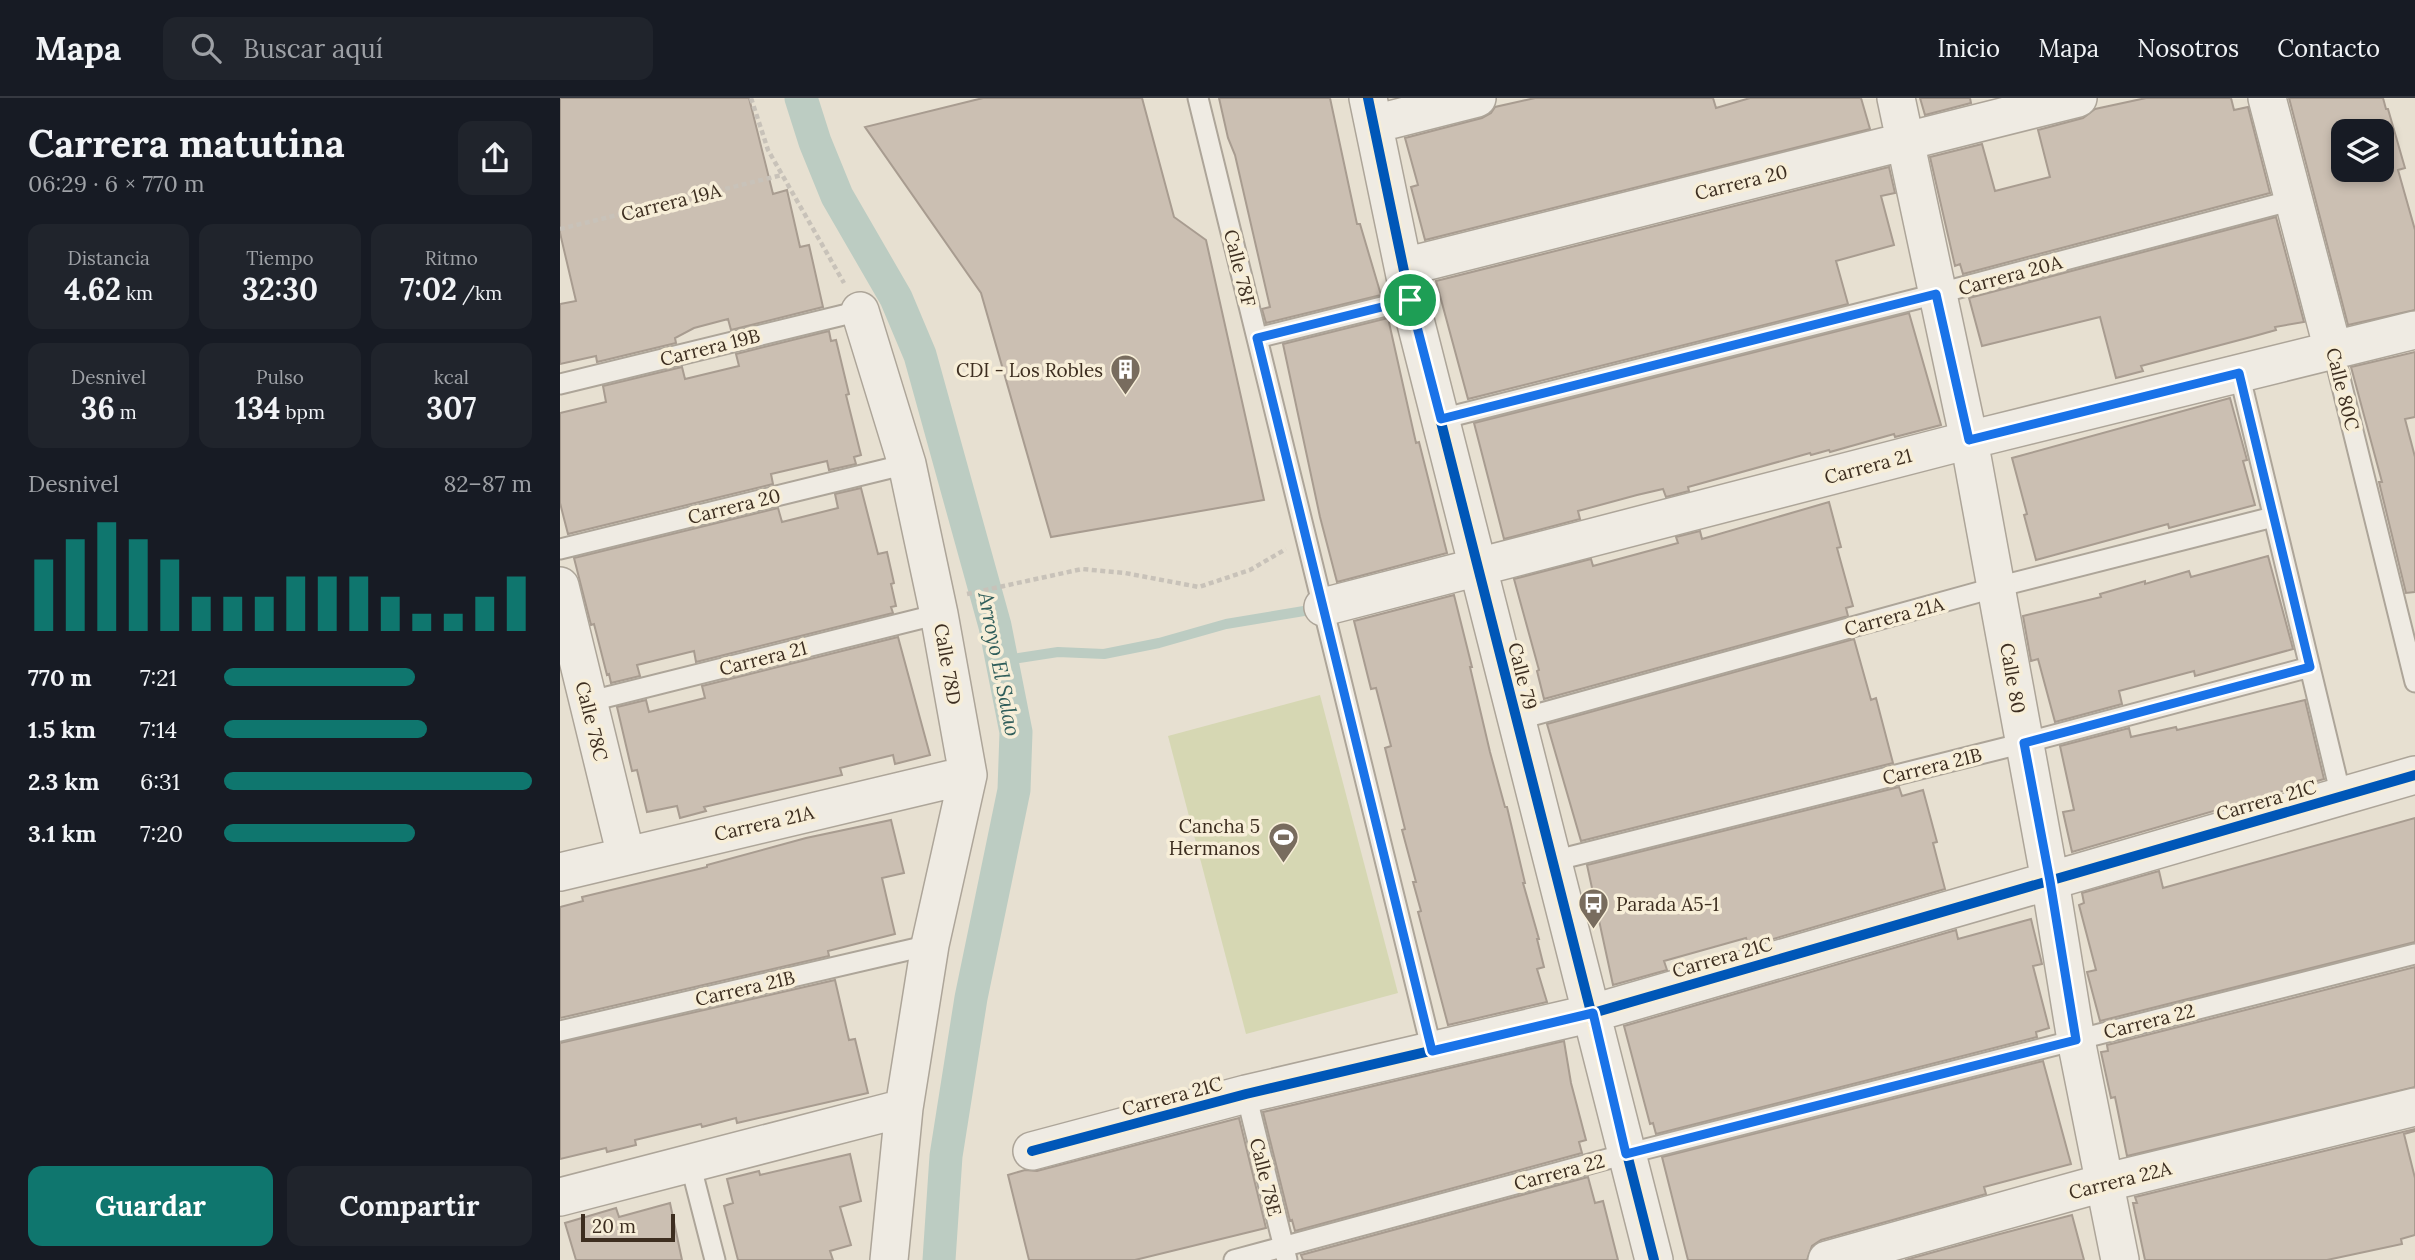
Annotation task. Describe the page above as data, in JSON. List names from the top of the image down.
{
  "streets": {
    "street": [
      "Carrera 20",
      "Calle 80C",
      "Carrera 21",
      "Carrera 21A",
      "Calle 78D",
      "Calle 79",
      "Calle 80",
      "Calle 78C",
      "Carrera 21C",
      "Carrera 22A"
    ],
    "lane": [
      "Calle 78F",
      "Carrera 20A",
      "Carrera 19B",
      "Carrera 21B",
      "Carrera 22",
      "Calle 78E"
    ],
    "path": ["Carrera 19A"]
  },
  "crossings": [
    ["Carrera 20", "Calle 78F"],
    ["Carrera 20", "Calle 78D"],
    ["Carrera 20", "Calle 79"],
    ["Carrera 20", "Calle 80"],
    ["Calle 78F", "Carrera 21"],
    ["Calle 78F", "Carrera 21C"],
    ["Carrera 20A", "Calle 80C"],
    ["Carrera 20A", "Calle 79"],
    ["Carrera 20A", "Calle 80"],
    ["Carrera 19B", "Calle 78D"],
    ["Calle 80C", "Carrera 21"],
    ["Carrera 21", "Calle 78D"],
    ["Carrera 21", "Calle 79"],
    ["Carrera 21", "Calle 80"],
    ["Carrera 21", "Calle 78C"],
    ["Carrera 21A", "Calle 78D"],
    ["Carrera 21A", "Calle 79"],
    ["Carrera 21A", "Calle 80"],
    ["Carrera 21A", "Calle 78C"],
    ["Calle 78D", "Carrera 21B"],
    ["Calle 79", "Carrera 21B"],
    ["Calle 79", "Carrera 21C"],
    ["Calle 79", "Carrera 22"],
    ["Calle 80", "Carrera 21B"],
    ["Calle 80", "Carrera 21C"],
    ["Calle 80", "Carrera 22"],
    ["Calle 80", "Carrera 22A"],
    ["Carrera 21C", "Calle 78E"],
    ["Carrera 22", "Calle 78E"]
  ],
  "water": ["Arroyo El Salao"],
  "places": {
    "building": ["CDI - Los Robles"],
    "sports": ["Cancha 5 Hermanos"],
    "bus stop": ["Parada A5-1"]
  },
  "scale_bar": "20 m",
  "page": {
    "header": "Mapa",
    "search": "Buscar aquí",
    "nav": [
      "Inicio",
      "Mapa",
      "Nosotros",
      "Contacto"
    ],
    "heading": ["Carrera matutina", "06:29 · 6 × 770 m"],
    "stats": [
      ["Distancia", "4.62 km"],
      ["Tiempo", "32:30"],
      ["Ritmo", "7:02 /km"],
      ["Desnivel", "36 m"],
      ["Pulso", "134 bpm"],
      ["kcal", "307"]
    ],
    "chart": ["Desnivel", "82–87 m"],
    "list": [
      {
        "name": "770 m",
        "note": "7:21"
      },
      {
        "name": "1.5 km",
        "note": "7:14"
      },
      {
        "name": "2.3 km",
        "note": "6:31"
      },
      {
        "name": "3.1 km",
        "note": "7:20"
      }
    ],
    "buttons": ["Guardar", "Compartir"],
    "scale": "20 m"
  }
}
